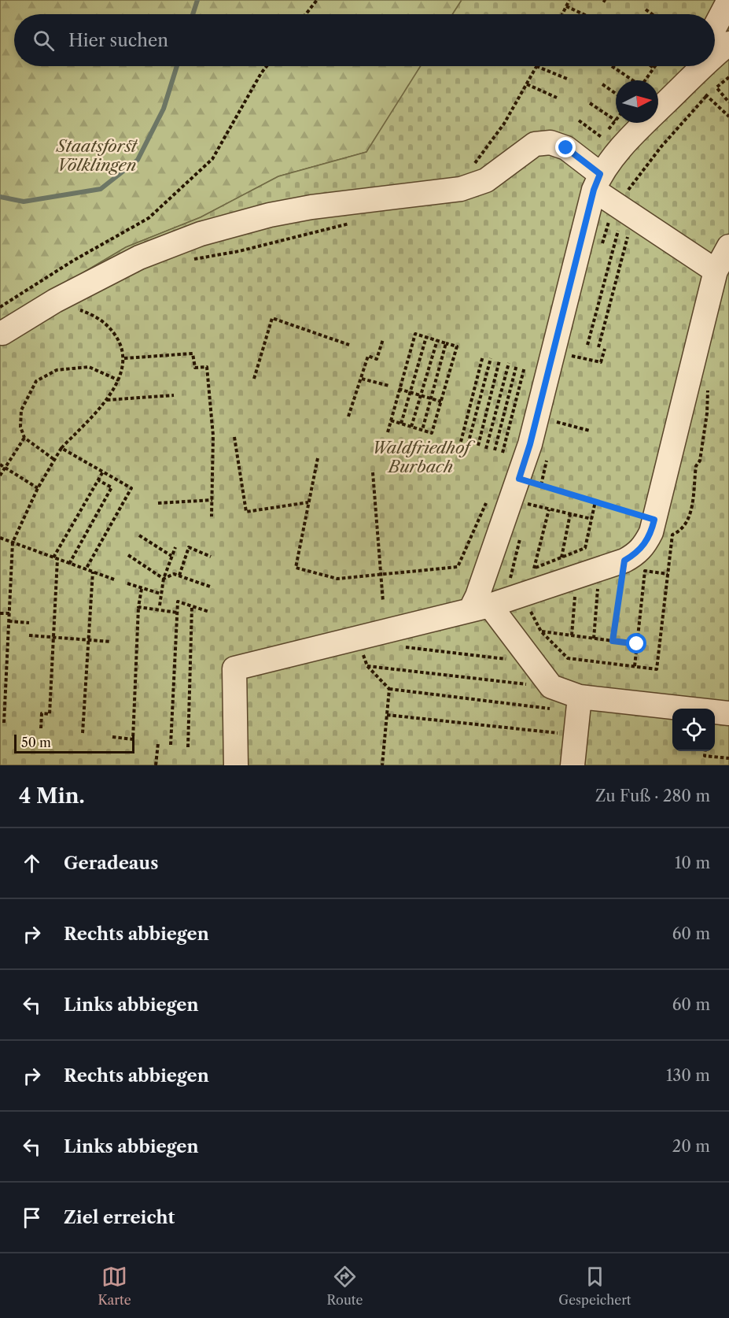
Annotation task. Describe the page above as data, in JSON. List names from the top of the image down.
{
  "parks": ["Staatsforst Völklingen", "Waldfriedhof Burbach"],
  "scale_bar": "50 m",
  "north": "right",
  "page": {
    "search": "Hier suchen",
    "scale": "50 m",
    "heading": ["4 Min.", "Zu Fuß · 280 m"],
    "list": [
      ["Geradeaus", "10 m"],
      ["Rechts abbiegen", "60 m"],
      ["Links abbiegen", "60 m"],
      ["Rechts abbiegen", "130 m"],
      ["Links abbiegen", "20 m"],
      "Ziel erreicht"
    ],
    "nav": ["Karte", "Route", "Gespeichert"]
  }
}
